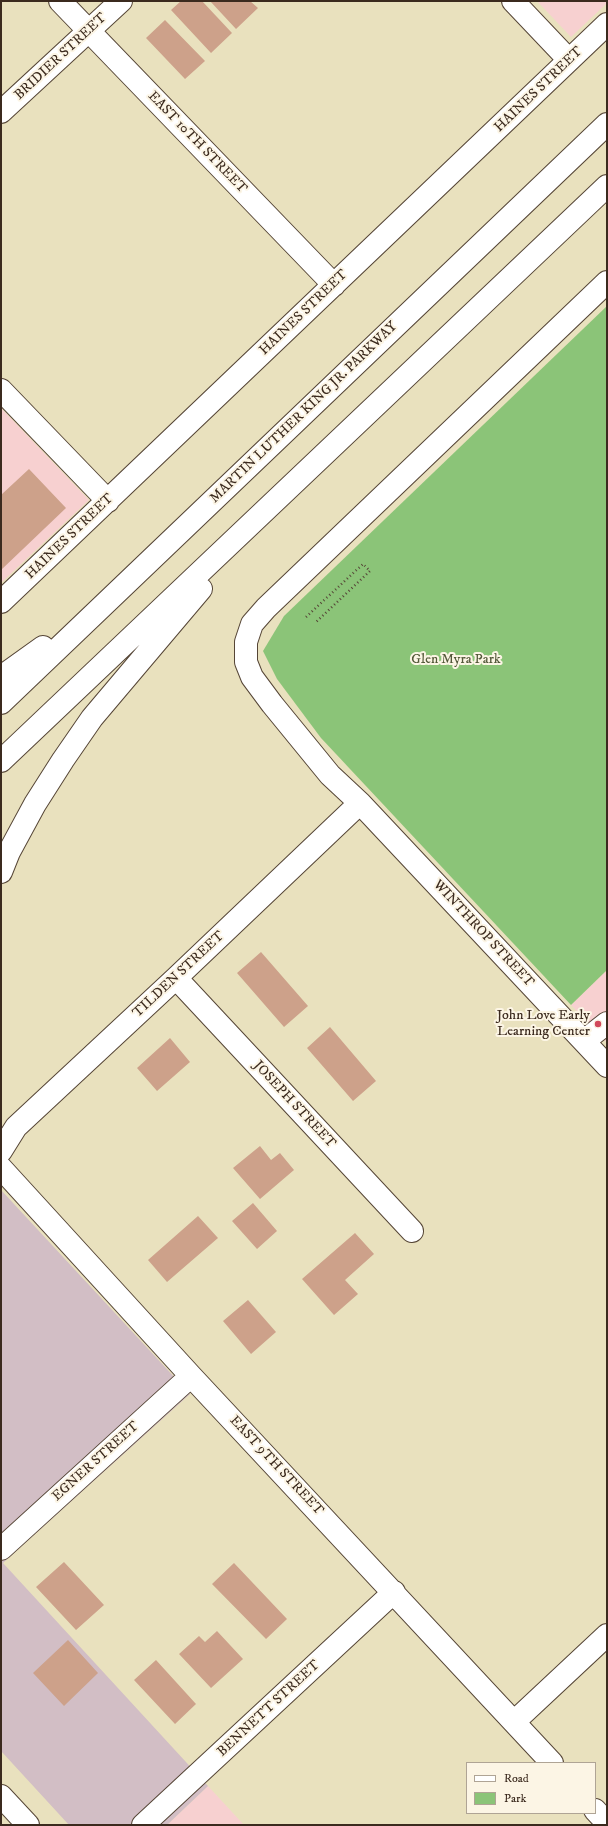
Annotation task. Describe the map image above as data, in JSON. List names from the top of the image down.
{
  "streets": {
    "main road": [
      "BRIDIER STREET",
      "HAINES STREET",
      "EAST 10TH STREET",
      "MARTIN LUTHER KING JR. PARKWAY",
      "WINTHROP STREET",
      "TILDEN STREET",
      "JOSEPH STREET",
      "EGNER STREET",
      "EAST 9TH STREET",
      "BENNETT STREET"
    ]
  },
  "crossings": [
    ["BRIDIER STREET", "EAST 10TH STREET"],
    ["HAINES STREET", "EAST 10TH STREET"],
    ["WINTHROP STREET", "TILDEN STREET"],
    ["TILDEN STREET", "JOSEPH STREET"],
    ["EGNER STREET", "EAST 9TH STREET"],
    ["EAST 9TH STREET", "BENNETT STREET"]
  ],
  "parks": ["Glen Myra Park"],
  "places": ["John Love Early Learning Center"],
  "legend": ["Road", "Park"]
}
